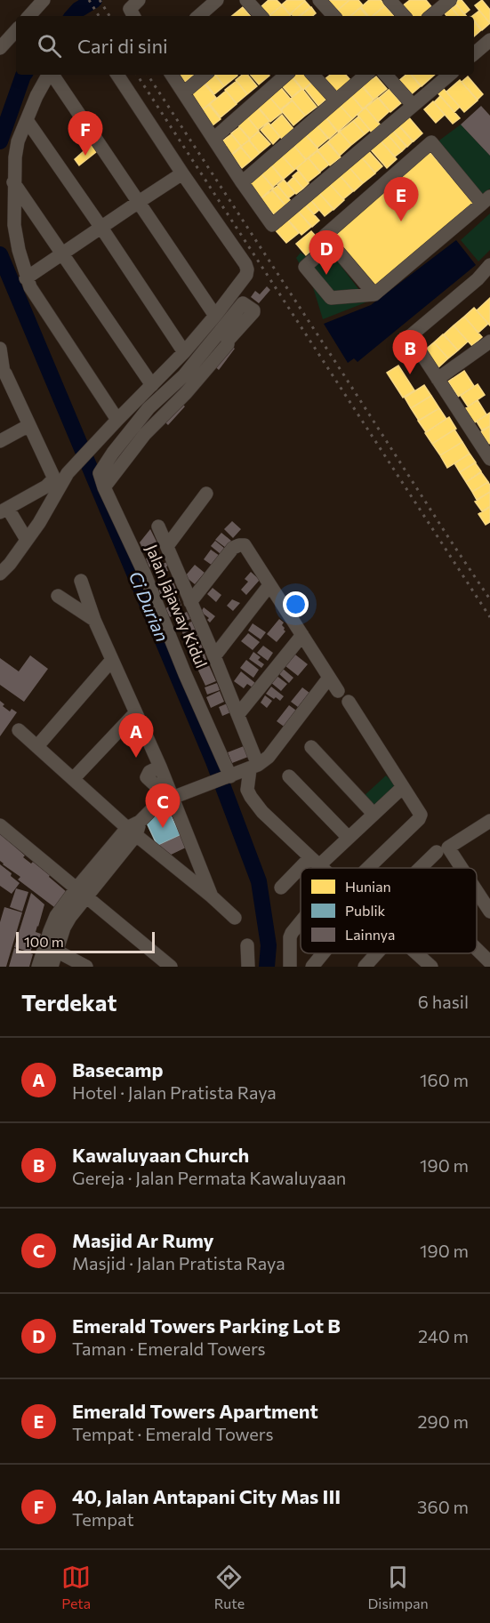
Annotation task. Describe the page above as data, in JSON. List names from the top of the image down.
{
  "streets": {
    "street": ["Jalan Jajaway Kidul"]
  },
  "water": ["Ci Durian"],
  "legend": ["Hunian", "Publik", "Lainnya"],
  "scale_bar": "100 m",
  "page": {
    "search": "Cari di sini",
    "pins": [
      "F",
      "E",
      "D",
      "B",
      "A",
      "C"
    ],
    "scale": "100 m",
    "heading": ["Terdekat", "6 hasil"],
    "list": [
      {
        "mark": "A",
        "name": "Basecamp",
        "note": "Hotel · Jalan Pratista Raya",
        "value": "160 m"
      },
      {
        "mark": "B",
        "name": "Kawaluyaan Church",
        "note": "Gereja · Jalan Permata Kawaluyaan",
        "value": "190 m"
      },
      {
        "mark": "C",
        "name": "Masjid Ar Rumy",
        "note": "Masjid · Jalan Pratista Raya",
        "value": "190 m"
      },
      {
        "mark": "D",
        "name": "Emerald Towers Parking Lot B",
        "note": "Taman · Emerald Towers",
        "value": "240 m"
      },
      {
        "mark": "E",
        "name": "Emerald Towers Apartment",
        "note": "Tempat · Emerald Towers",
        "value": "290 m"
      },
      {
        "mark": "F",
        "name": "40, Jalan Antapani City Mas III",
        "note": "Tempat",
        "value": "360 m"
      }
    ],
    "nav": ["Peta", "Rute", "Disimpan"]
  }
}
